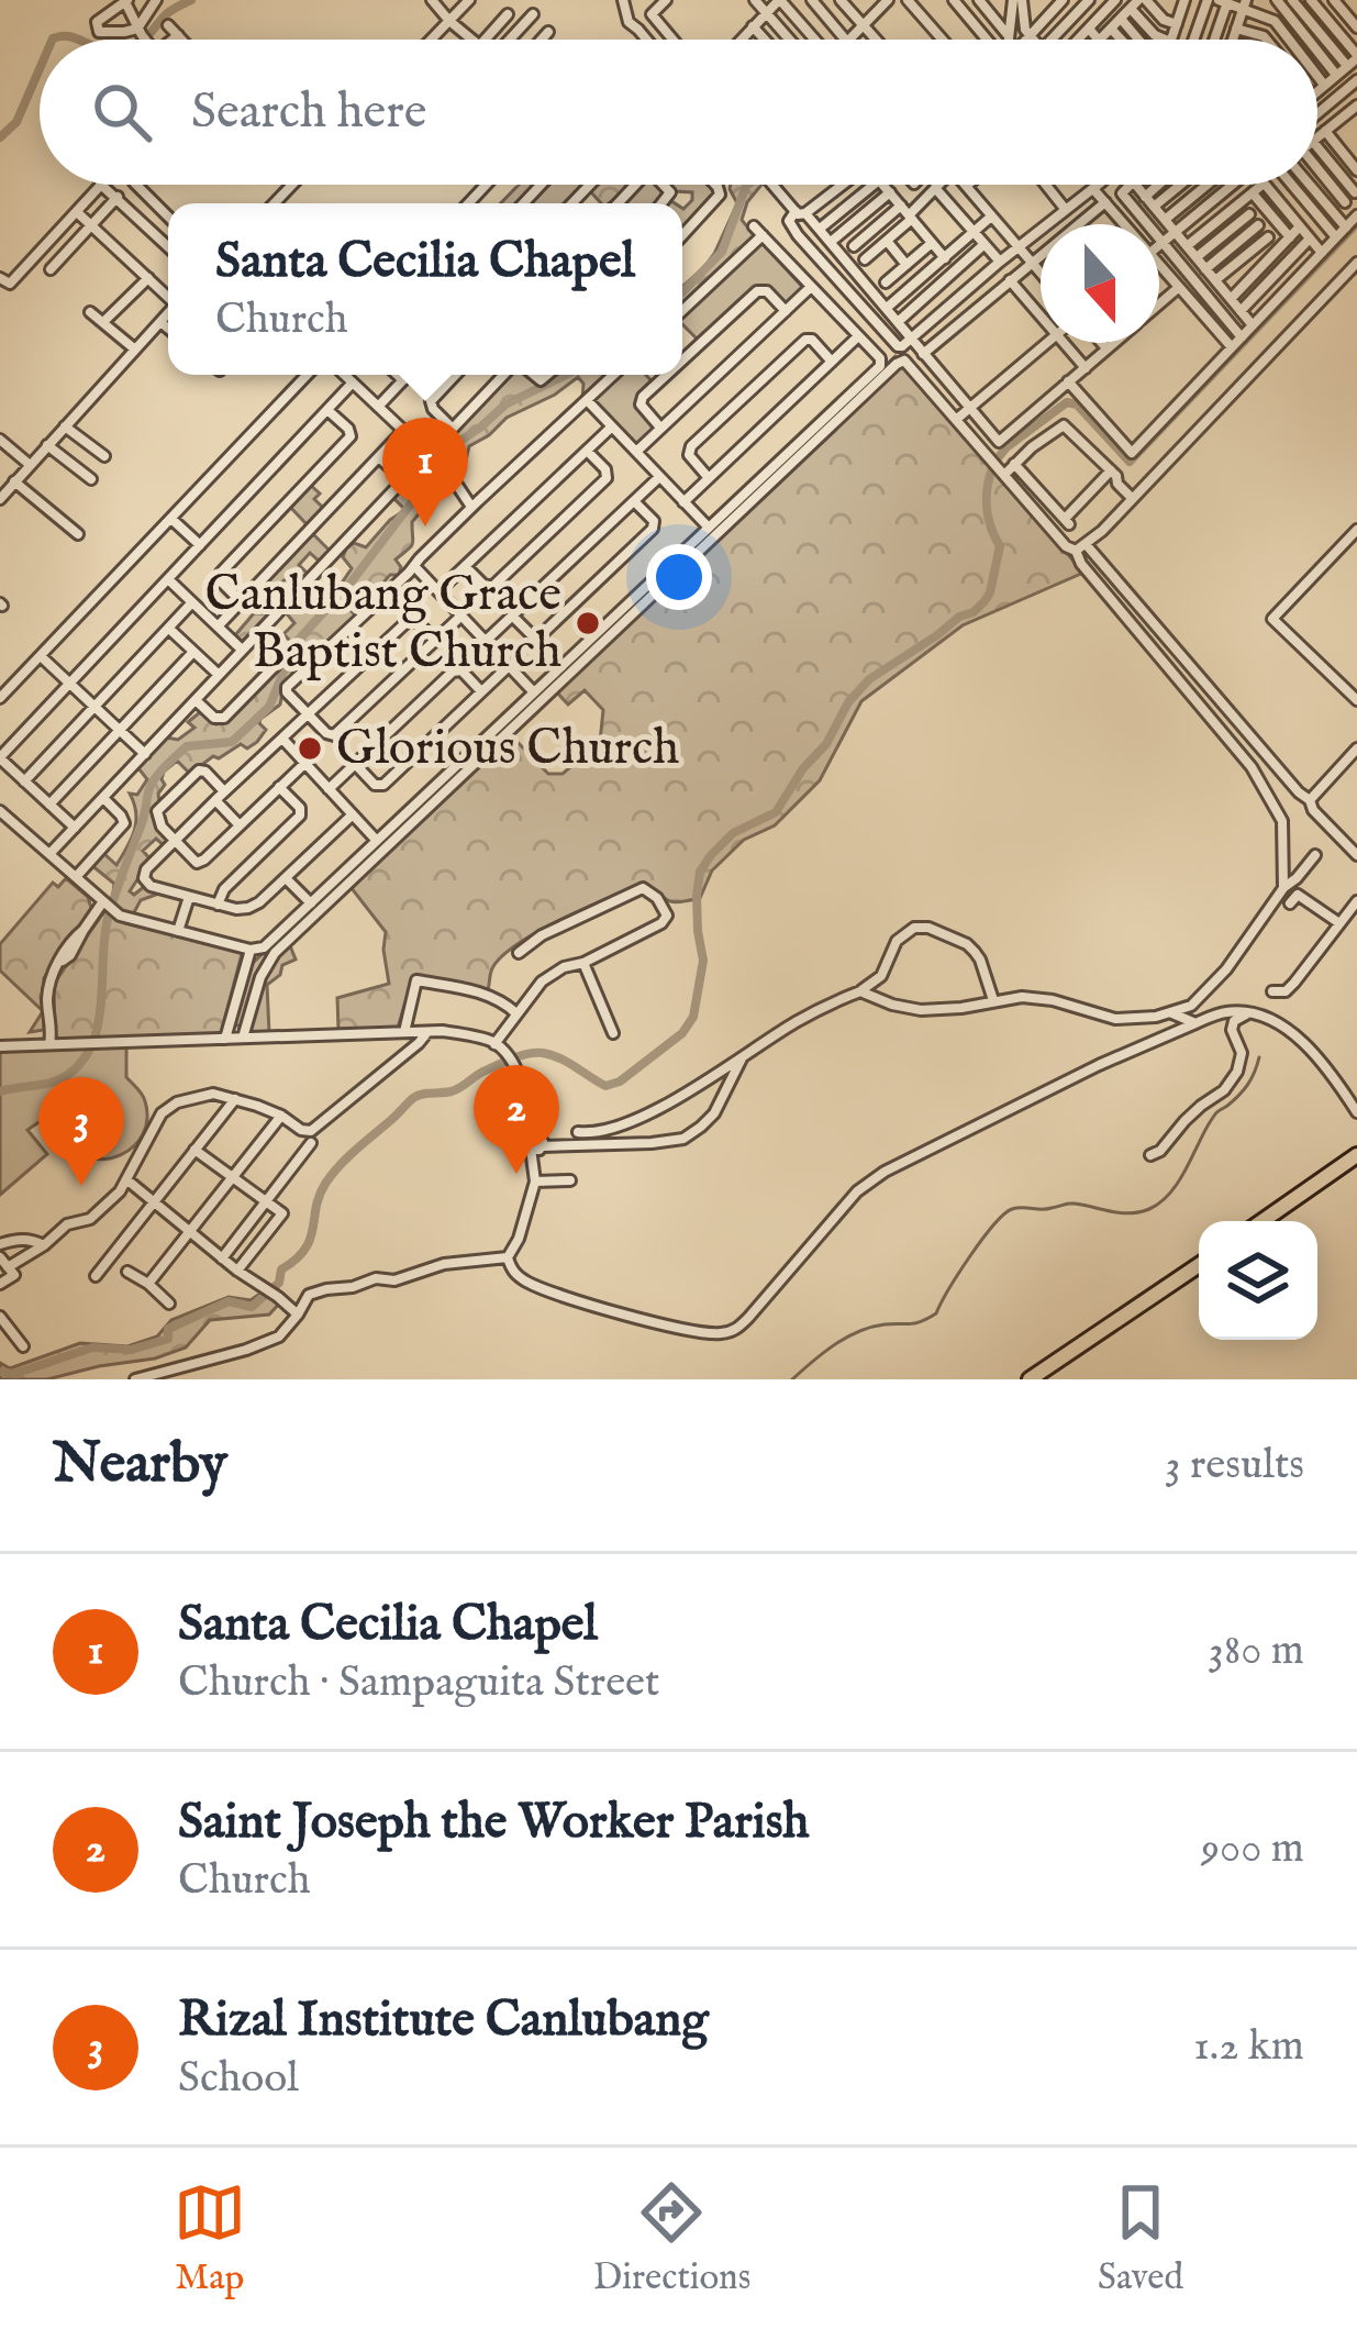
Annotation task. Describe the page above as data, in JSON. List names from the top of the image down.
{
  "places": ["Canlubang Grace Baptist Church", "Glorious Church"],
  "north": "bottom",
  "page": {
    "search": "Search here",
    "popup": ["Santa Cecilia Chapel", "Church"],
    "pins": ["1", "2", "3"],
    "heading": ["Nearby", "3 results"],
    "list": [
      {
        "mark": "1",
        "name": "Santa Cecilia Chapel",
        "note": "Church · Sampaguita Street",
        "value": "380 m"
      },
      {
        "mark": "2",
        "name": "Saint Joseph the Worker Parish",
        "note": "Church",
        "value": "900 m"
      },
      {
        "mark": "3",
        "name": "Rizal Institute Canlubang",
        "note": "School",
        "value": "1.2 km"
      }
    ],
    "nav": ["Map", "Directions", "Saved"]
  }
}
